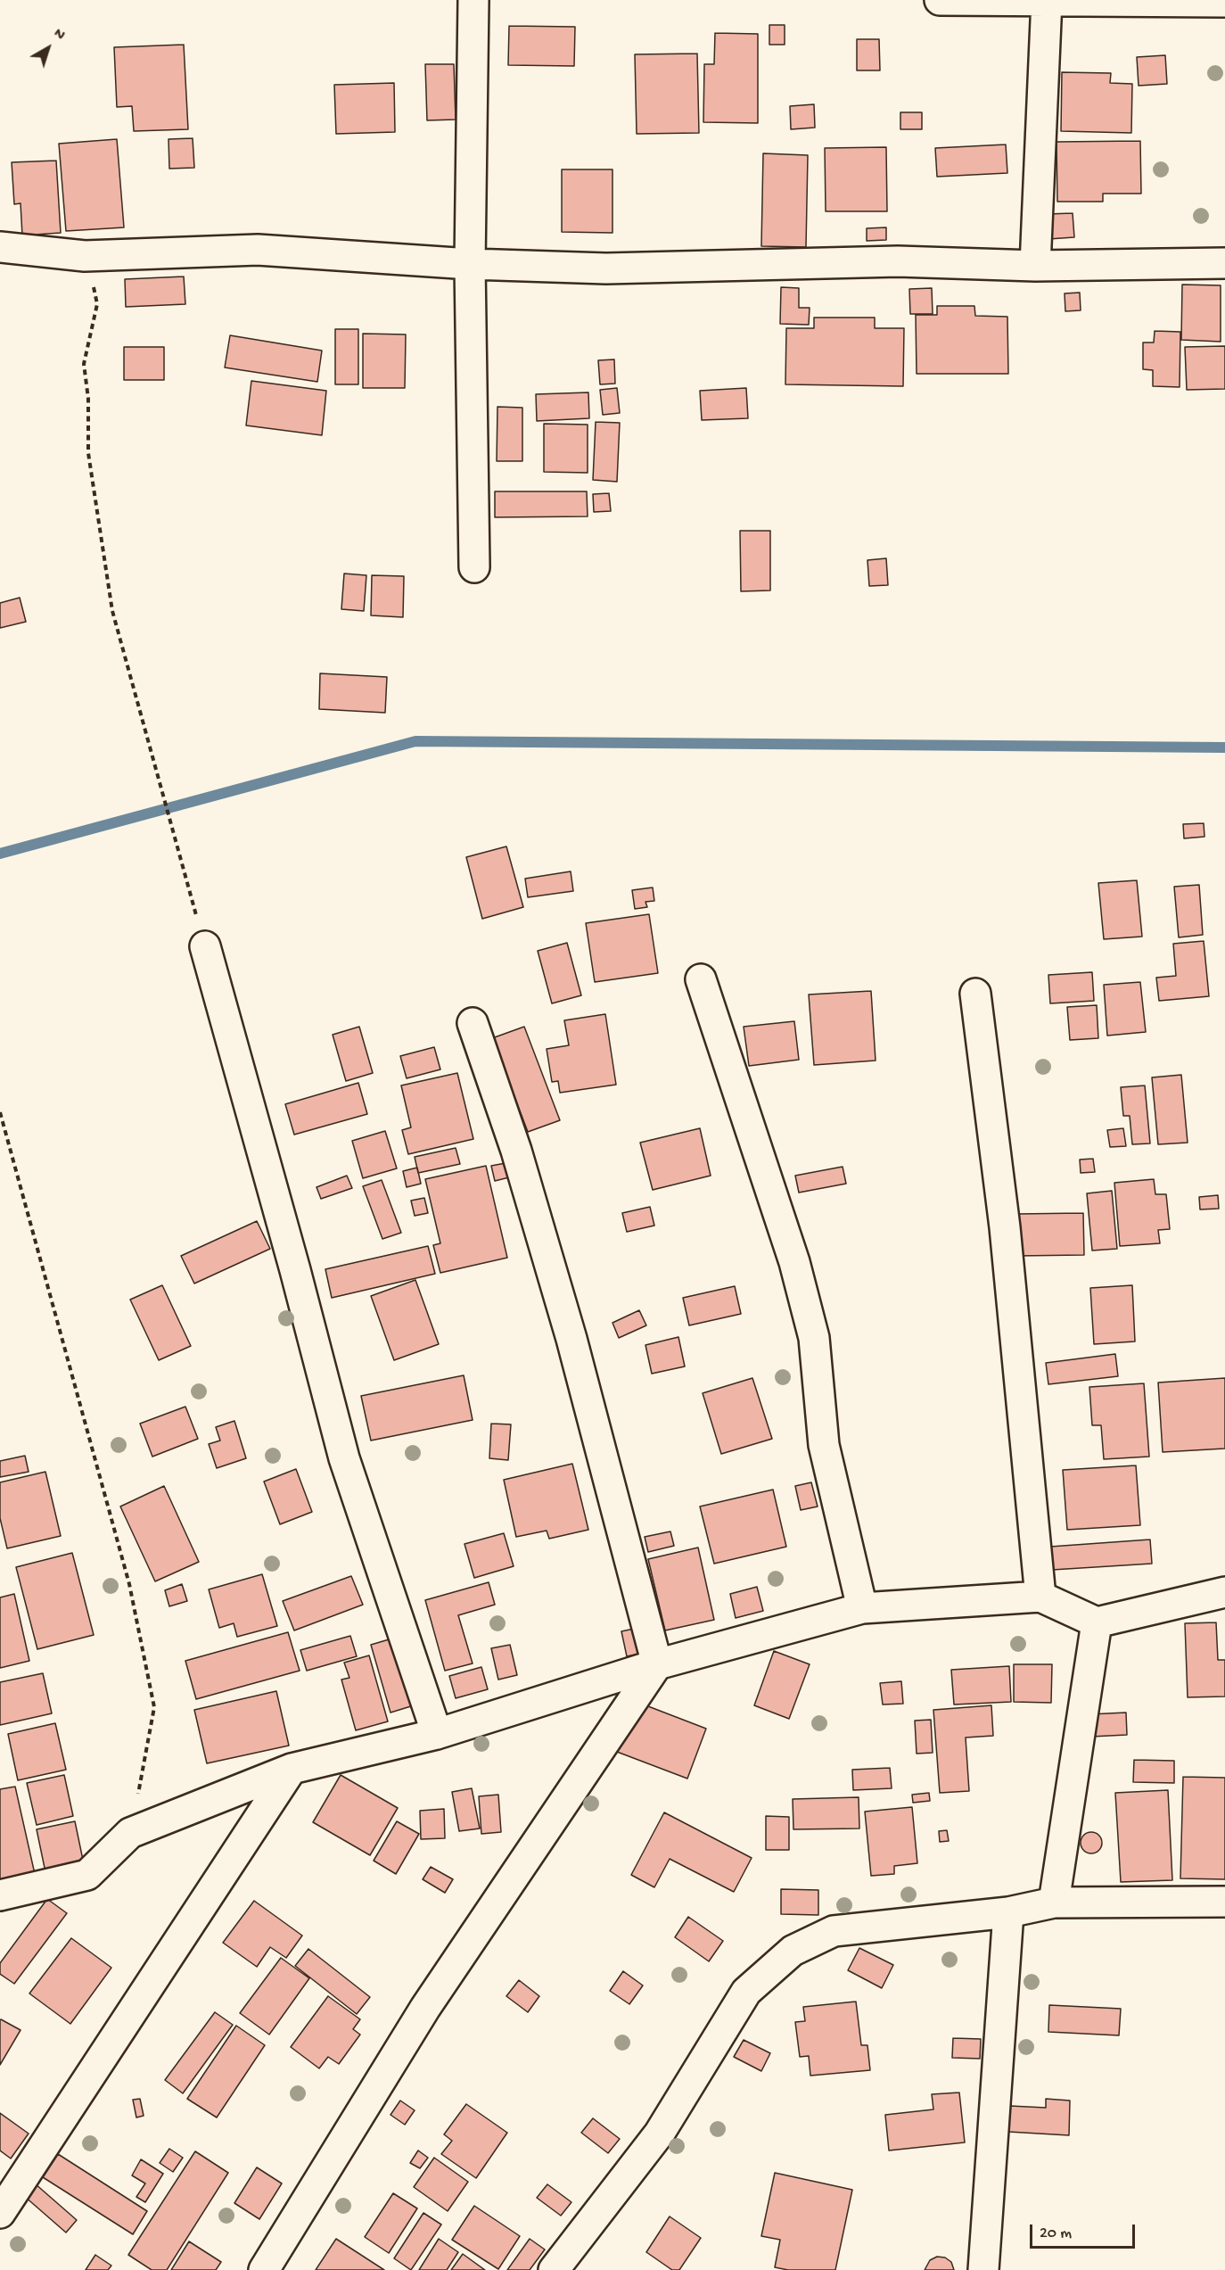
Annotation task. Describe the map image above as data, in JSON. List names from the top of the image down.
{
  "scale_bar": "20 m",
  "north": "top right"
}
